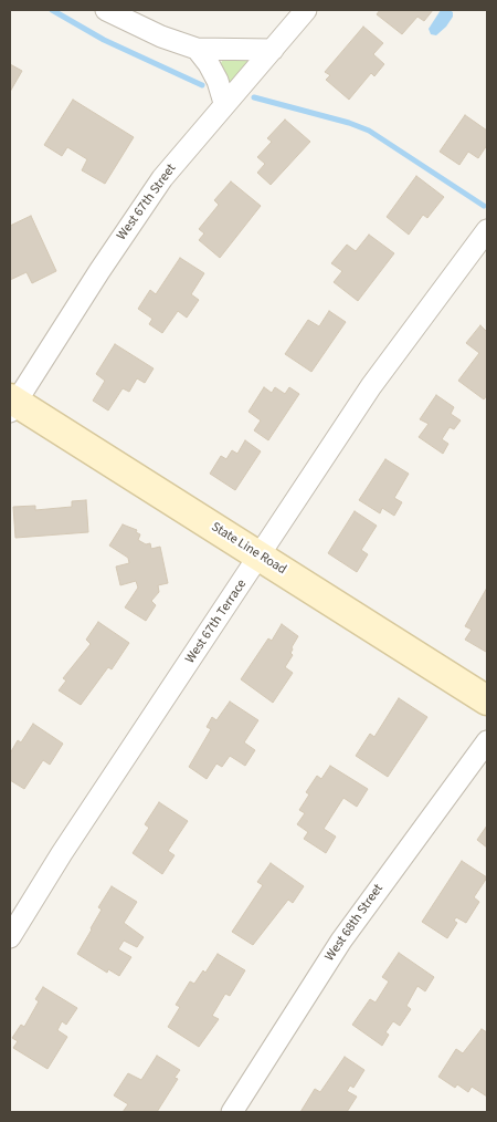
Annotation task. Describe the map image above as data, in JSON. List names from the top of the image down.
{
  "streets": {
    "main road": ["State Line Road"],
    "street": ["West 67th Street", "West 67th Terrace", "West 68th Street"]
  },
  "crossings": [
    ["West 67th Street", "State Line Road"],
    ["State Line Road", "West 67th Terrace"]
  ]
}
